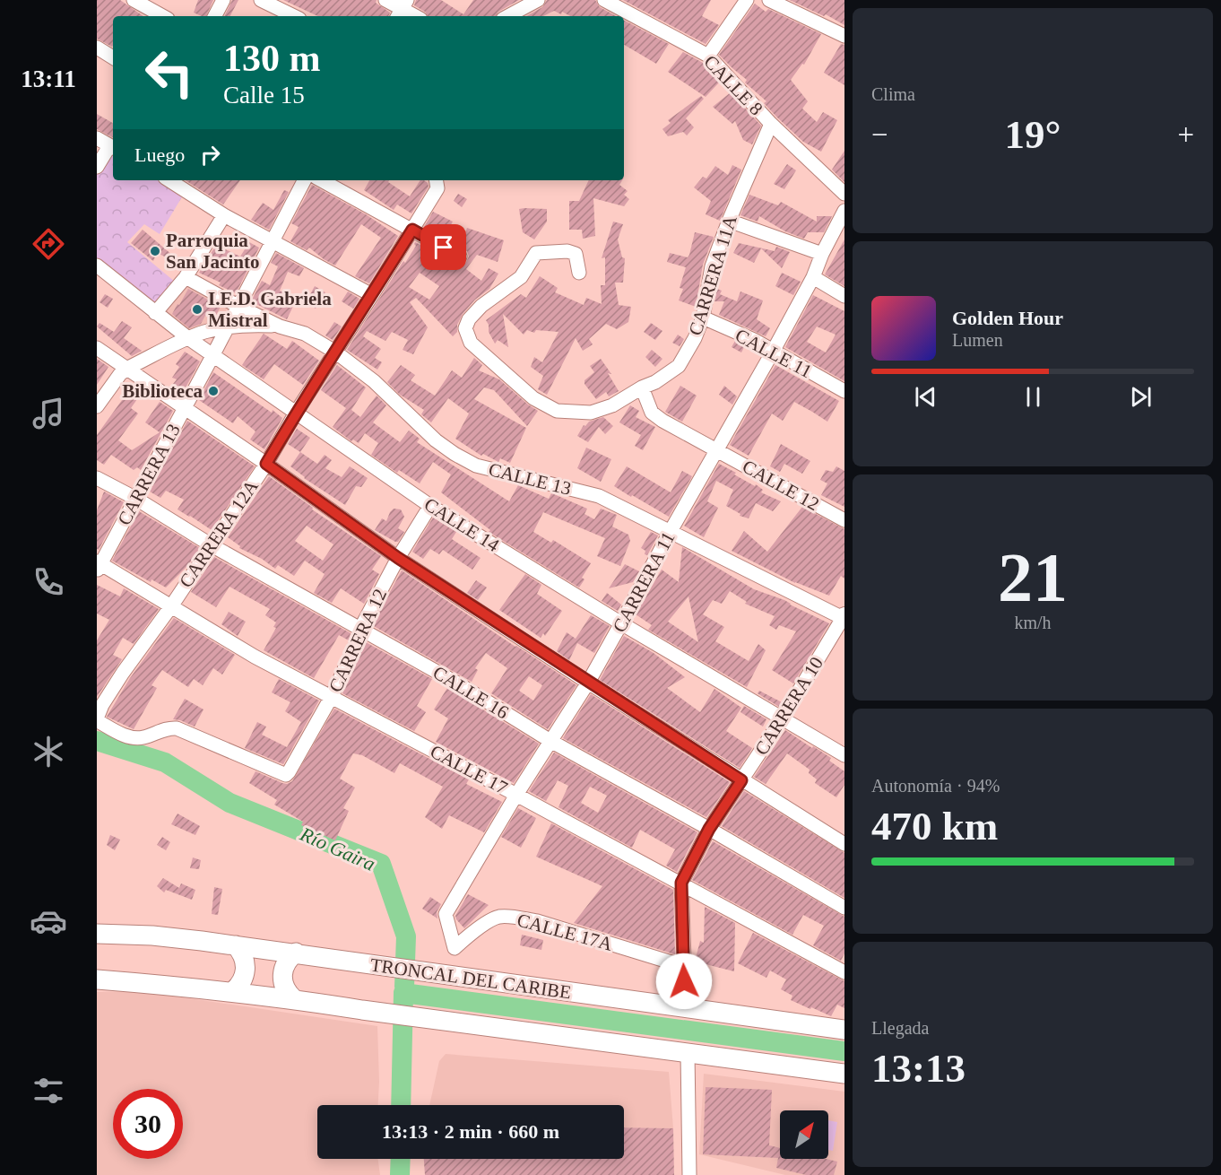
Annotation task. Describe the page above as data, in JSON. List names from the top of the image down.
{
  "streets": {
    "highway": ["TRONCAL DEL CARIBE"],
    "street": [
      "CALLE 8",
      "CARRERA 11A",
      "CALLE 11",
      "CARRERA 13",
      "CALLE 13",
      "CALLE 12",
      "CALLE 14",
      "CARRERA 12A",
      "CARRERA 11",
      "CARRERA 12",
      "CALLE 16",
      "CARRERA 10",
      "CALLE 17",
      "CALLE 17A"
    ]
  },
  "crossings": [
    ["CALLE 8", "CARRERA 11A"],
    ["CARRERA 11A", "CALLE 11"],
    ["CARRERA 11A", "CALLE 12"],
    ["CALLE 11", "CARRERA 11"],
    ["CARRERA 13", "CALLE 13"],
    ["CARRERA 13", "CALLE 14"],
    ["CARRERA 13", "CALLE 16"],
    ["CARRERA 13", "CALLE 17"],
    ["CALLE 13", "CARRERA 12A"],
    ["CALLE 13", "CARRERA 11"],
    ["CALLE 13", "CARRERA 10"],
    ["CALLE 12", "CARRERA 11"],
    ["CALLE 14", "CARRERA 12A"],
    ["CALLE 14", "CARRERA 11"],
    ["CALLE 14", "CARRERA 12"],
    ["CALLE 14", "CARRERA 10"],
    ["CARRERA 12A", "CARRERA 12"],
    ["CARRERA 12A", "CALLE 16"],
    ["CARRERA 12A", "CALLE 17"],
    ["CARRERA 11", "CALLE 16"],
    ["CARRERA 11", "CALLE 17"],
    ["CARRERA 11", "CALLE 17A"],
    ["CARRERA 12", "CALLE 16"],
    ["CARRERA 12", "CALLE 17"],
    ["CALLE 16", "CARRERA 10"],
    ["CARRERA 10", "CALLE 17"],
    ["CARRERA 10", "CALLE 17A"],
    ["CARRERA 10", "TRONCAL DEL CARIBE"]
  ],
  "water": ["Río Gaira"],
  "places": ["Parroquia San Jacinto", "I.E.D. Gabriela Mistral", "Biblioteca"],
  "north": "top right",
  "page": {
    "tabs": "13:11",
    "tile": [
      "Clima",
      ["21", "km/h"],
      ["Autonomía · 94%", "470 km"],
      ["Llegada", "13:13"]
    ],
    "turn": ["130 m", "Calle 15"],
    "heat": ["−", "19°", "+"],
    "then": "Luego",
    "song": ["Golden Hour", "Lumen"],
    "limit": "30",
    "trip": "13:13 · 2 min · 660 m"
  }
}
